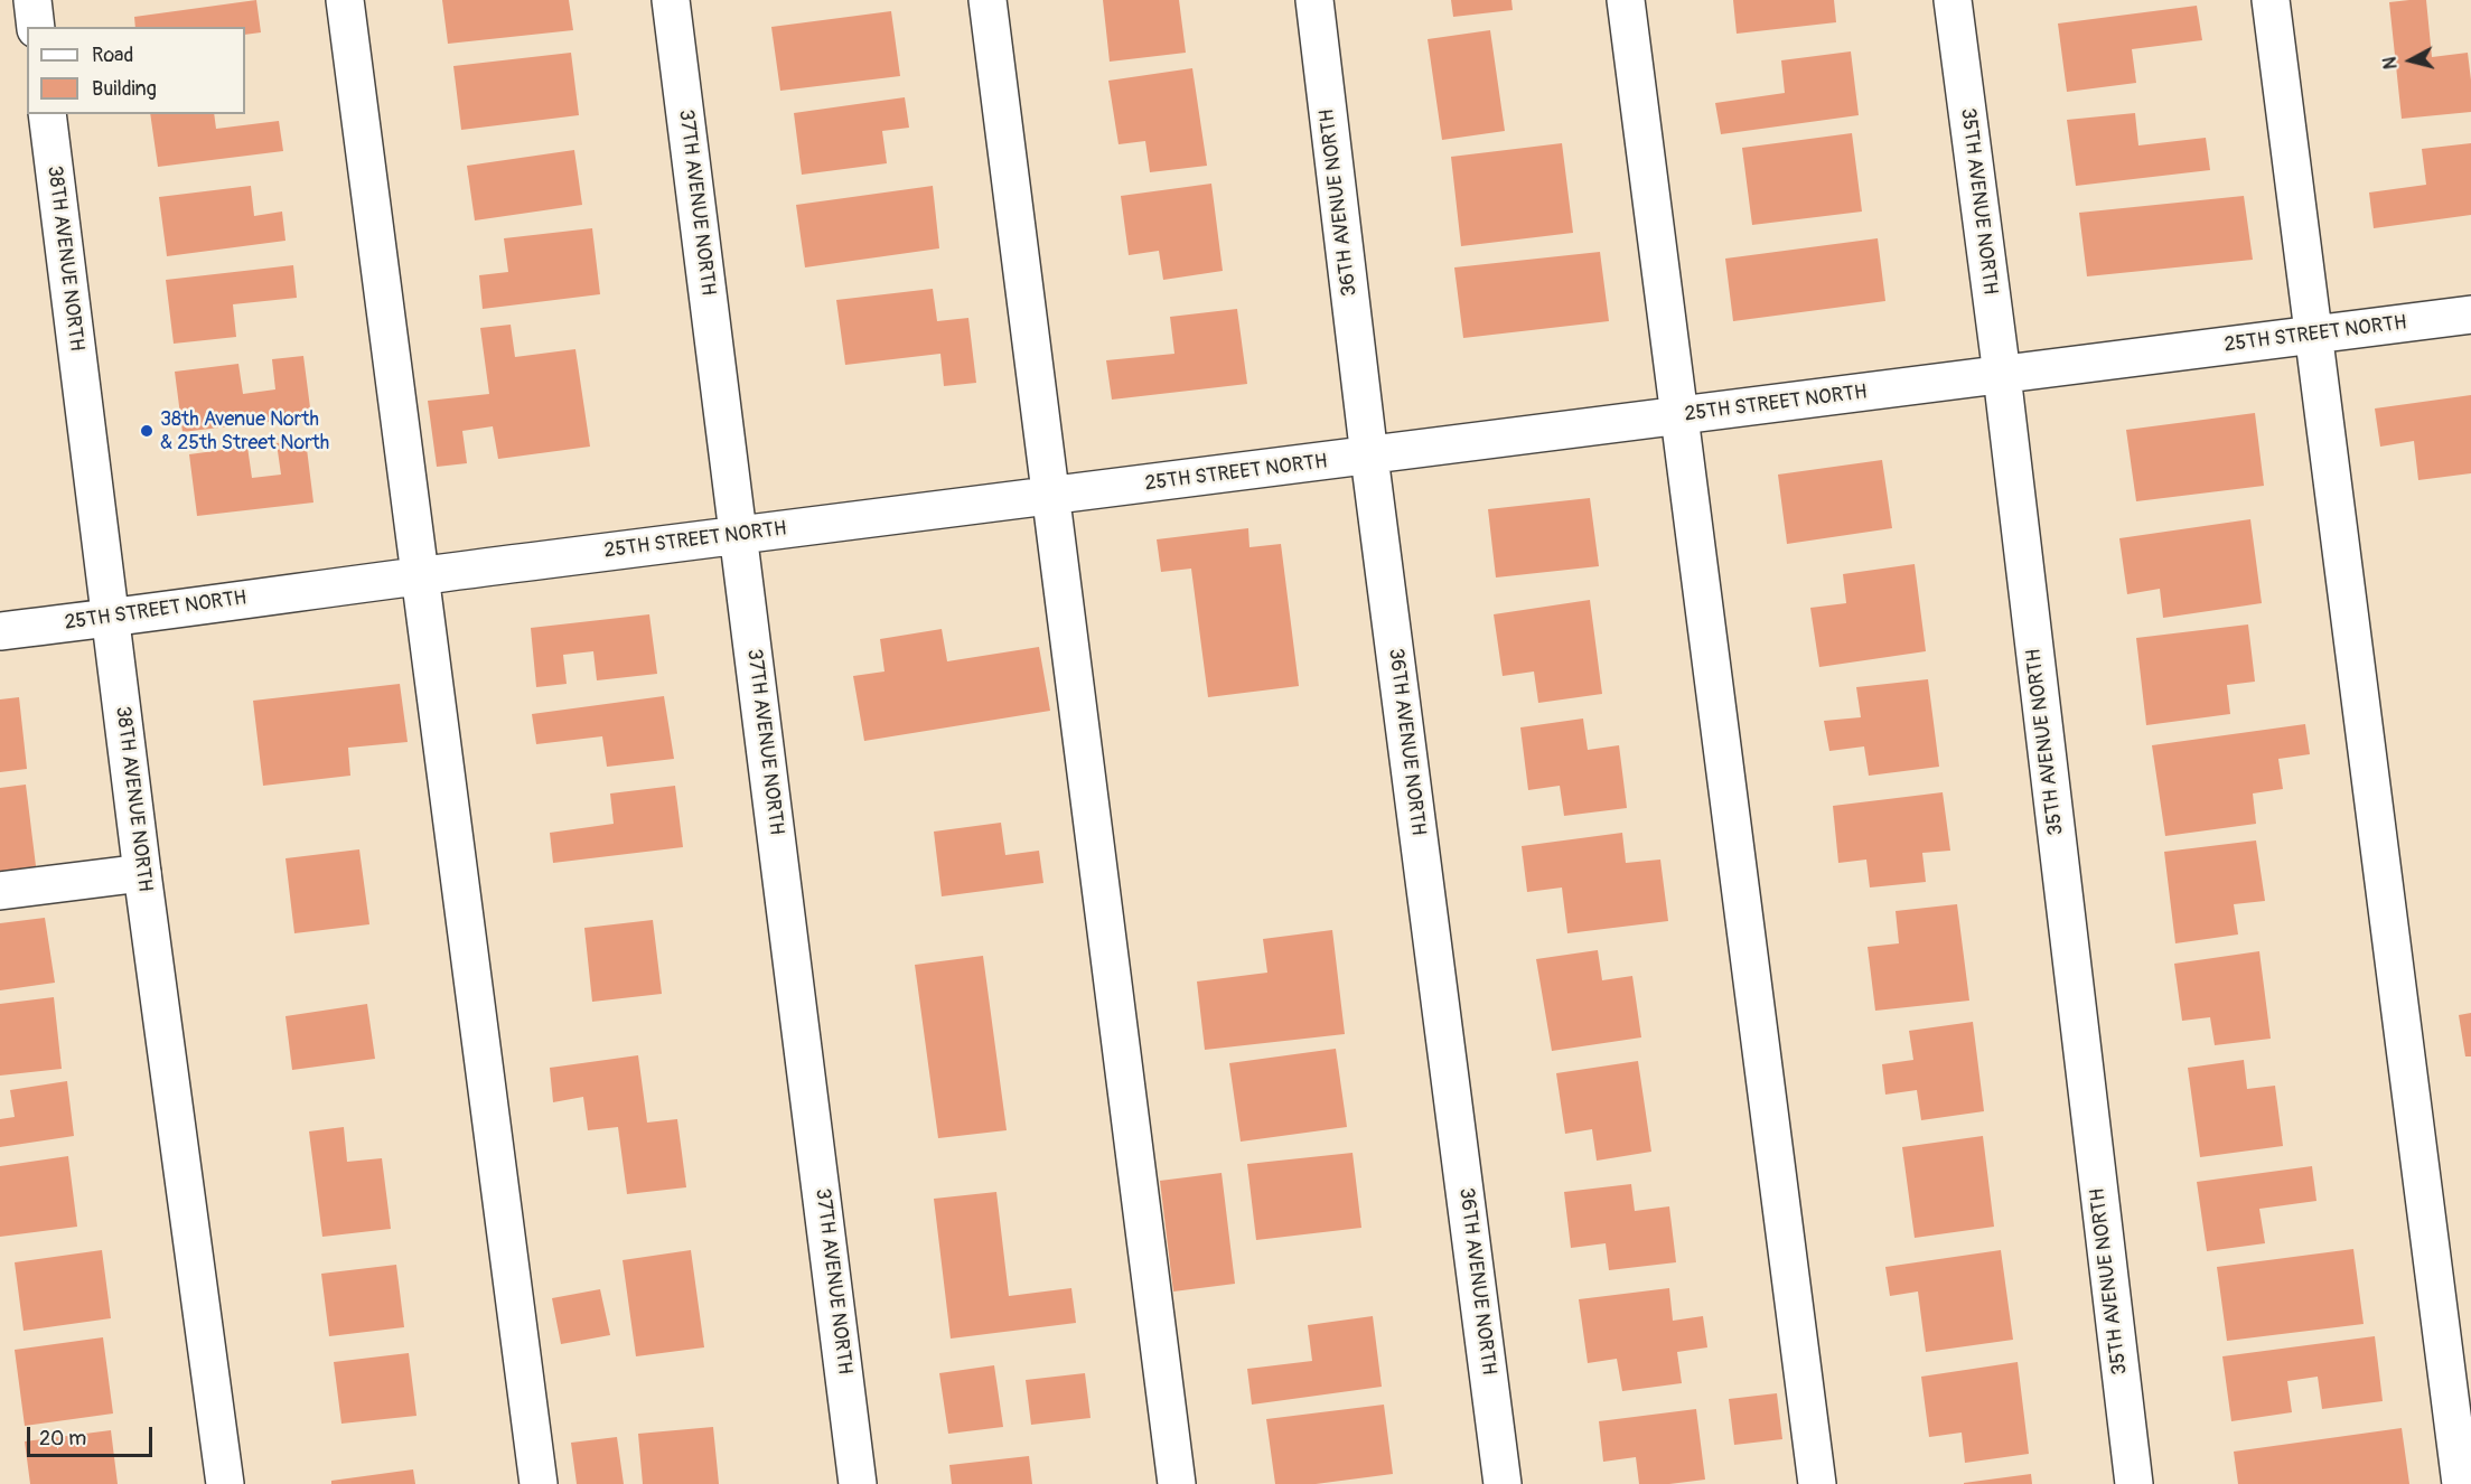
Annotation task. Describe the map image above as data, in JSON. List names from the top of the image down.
{
  "streets": {
    "street": [
      "35TH AVENUE NORTH",
      "37TH AVENUE NORTH",
      "36TH AVENUE NORTH",
      "38TH AVENUE NORTH",
      "25TH STREET NORTH"
    ]
  },
  "crossings": [
    ["35TH AVENUE NORTH", "25TH STREET NORTH"],
    ["37TH AVENUE NORTH", "25TH STREET NORTH"],
    ["36TH AVENUE NORTH", "25TH STREET NORTH"],
    ["38TH AVENUE NORTH", "25TH STREET NORTH"]
  ],
  "places": ["38th Avenue North & 25th Street North"],
  "legend": ["Road", "Building"],
  "scale_bar": "20 m",
  "north": "left"
}
